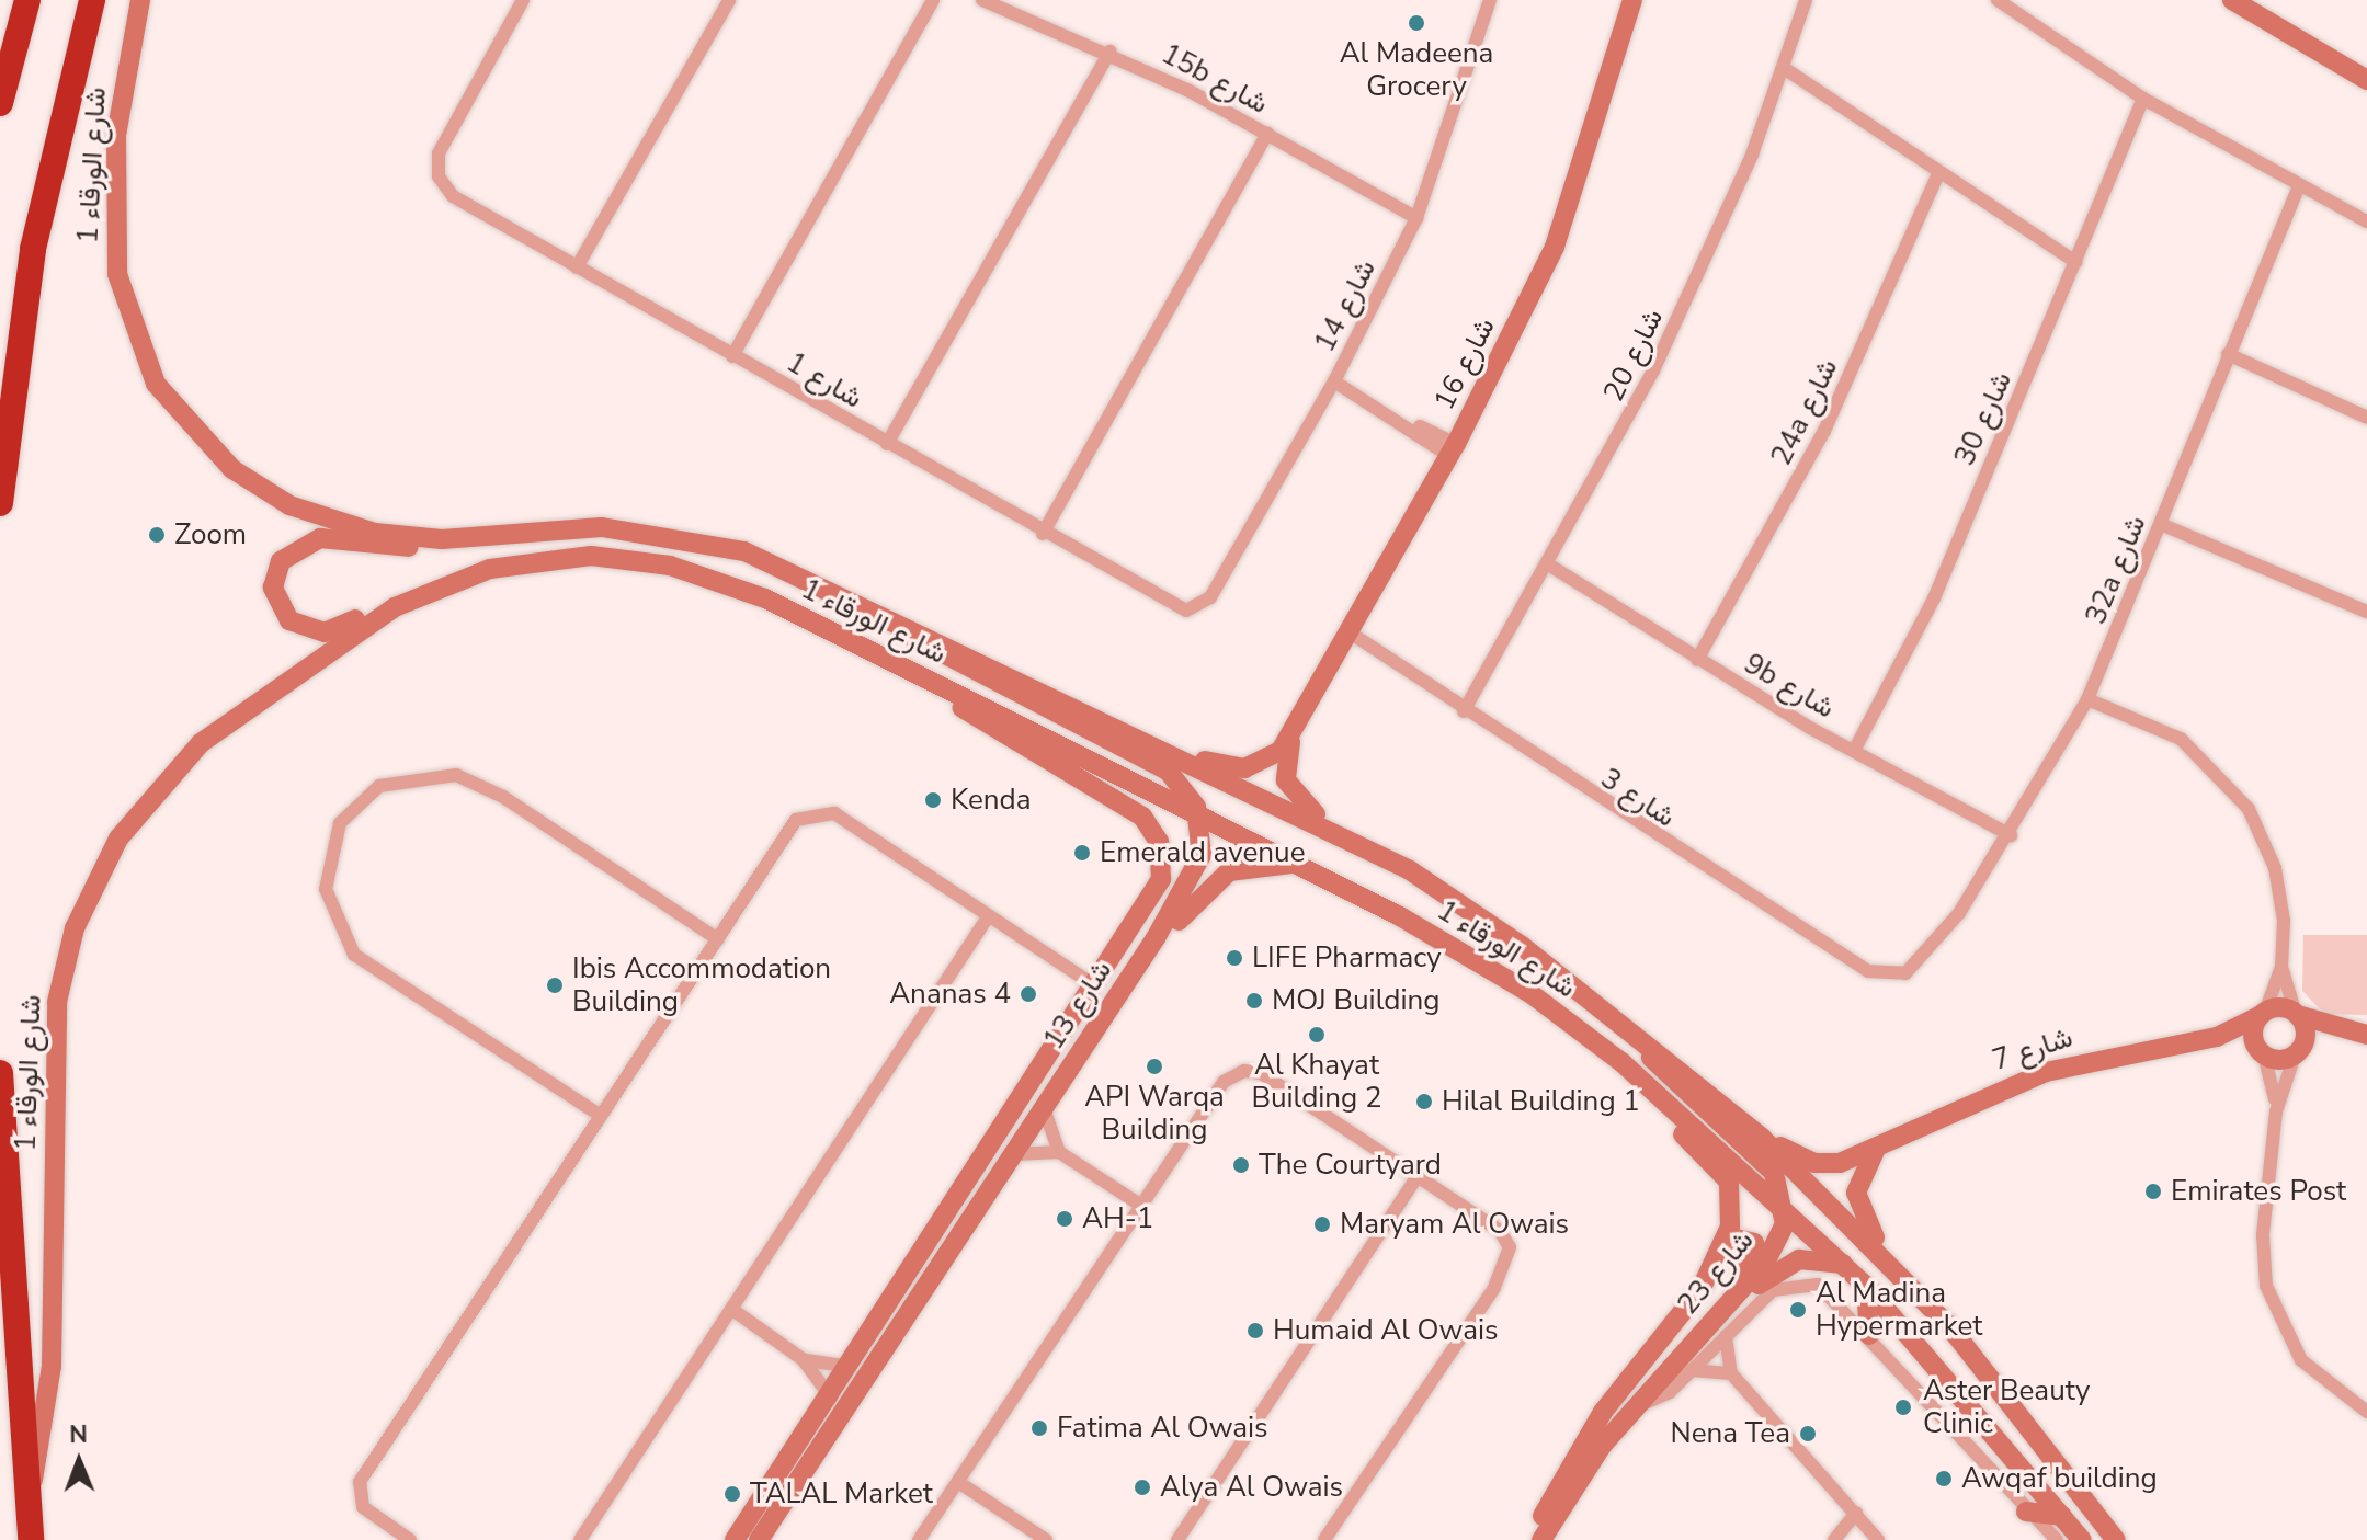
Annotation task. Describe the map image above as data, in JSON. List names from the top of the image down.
{
  "streets": {
    "street": [
      "15b شارع",
      "شارع الورقاء 1",
      "شارع 14",
      "شارع 20",
      "شارع 16",
      "شارع 1",
      "24a شارع",
      "شارع 30",
      "32a شارع",
      "9b شارع",
      "شارع 3",
      "شارع 13",
      "شارع 7",
      "شارع 23"
    ]
  },
  "crossings": [
    ["15b شارع", "شارع 14"],
    ["شارع الورقاء 1", "شارع 16"],
    ["شارع الورقاء 1", "شارع 13"],
    ["شارع الورقاء 1", "شارع 7"],
    ["شارع الورقاء 1", "شارع 23"],
    ["شارع 14", "شارع 1"],
    ["شارع 20", "9b شارع"],
    ["شارع 20", "شارع 3"],
    ["شارع 16", "شارع 3"],
    ["24a شارع", "9b شارع"],
    ["شارع 30", "9b شارع"],
    ["32a شارع", "9b شارع"],
    ["32a شارع", "شارع 3"]
  ],
  "places": [
    "Al Madeena Grocery",
    "Zoom",
    "Kenda",
    "Emerald avenue",
    "LIFE Pharmacy",
    "Ibis Accommodation Building",
    "Ananas 4",
    "MOJ Building",
    "Al Khayat Building 2",
    "API Warqa Building",
    "Hilal Building 1",
    "The Courtyard",
    "Emirates Post",
    "AH-1",
    "Maryam Al Owais",
    "Al Madina Hypermarket",
    "Humaid Al Owais",
    "Aster Beauty Clinic",
    "Fatima Al Owais",
    "Nena Tea",
    "Awqaf building",
    "Alya Al Owais",
    "TALAL Market"
  ],
  "north": "top"
}
